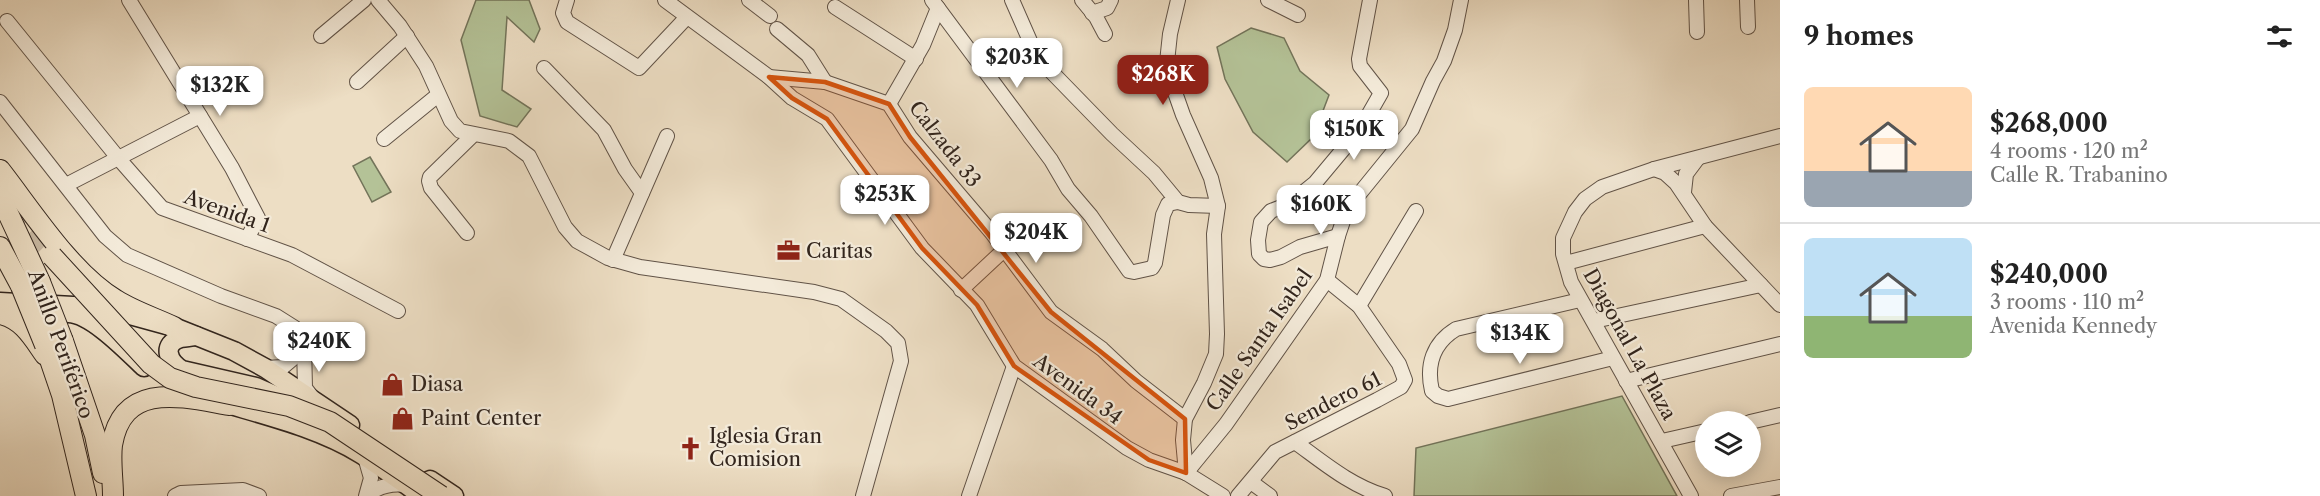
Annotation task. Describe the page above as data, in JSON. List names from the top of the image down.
{
  "streets": {
    "highway": ["Anillo Periférico"],
    "street": [
      "Calzada 33",
      "Avenida 1",
      "Calle Santa Isabel",
      "Diagonal La Plaza",
      "Avenida 34",
      "Sendero 61"
    ]
  },
  "crossings": [
    ["Calzada 33", "Avenida 34"],
    ["Calle Santa Isabel", "Avenida 34"],
    ["Calle Santa Isabel", "Sendero 61"]
  ],
  "places": {
    "office": ["Caritas"],
    "shop": ["Diasa", "Paint Center"],
    "church": ["Iglesia Gran Comision"]
  },
  "page": {
    "heading": "9 homes",
    "price": [
      "$203K",
      "$268K",
      "$132K",
      "$150K",
      "$253K",
      "$160K",
      "$204K",
      "$134K",
      "$240K"
    ],
    "list": [
      {
        "name": "$268,000",
        "note": "4 rooms · 120 m² · Calle R. Trabanino"
      },
      {
        "name": "$240,000",
        "note": "3 rooms · 110 m² · Avenida Kennedy"
      }
    ]
  }
}
